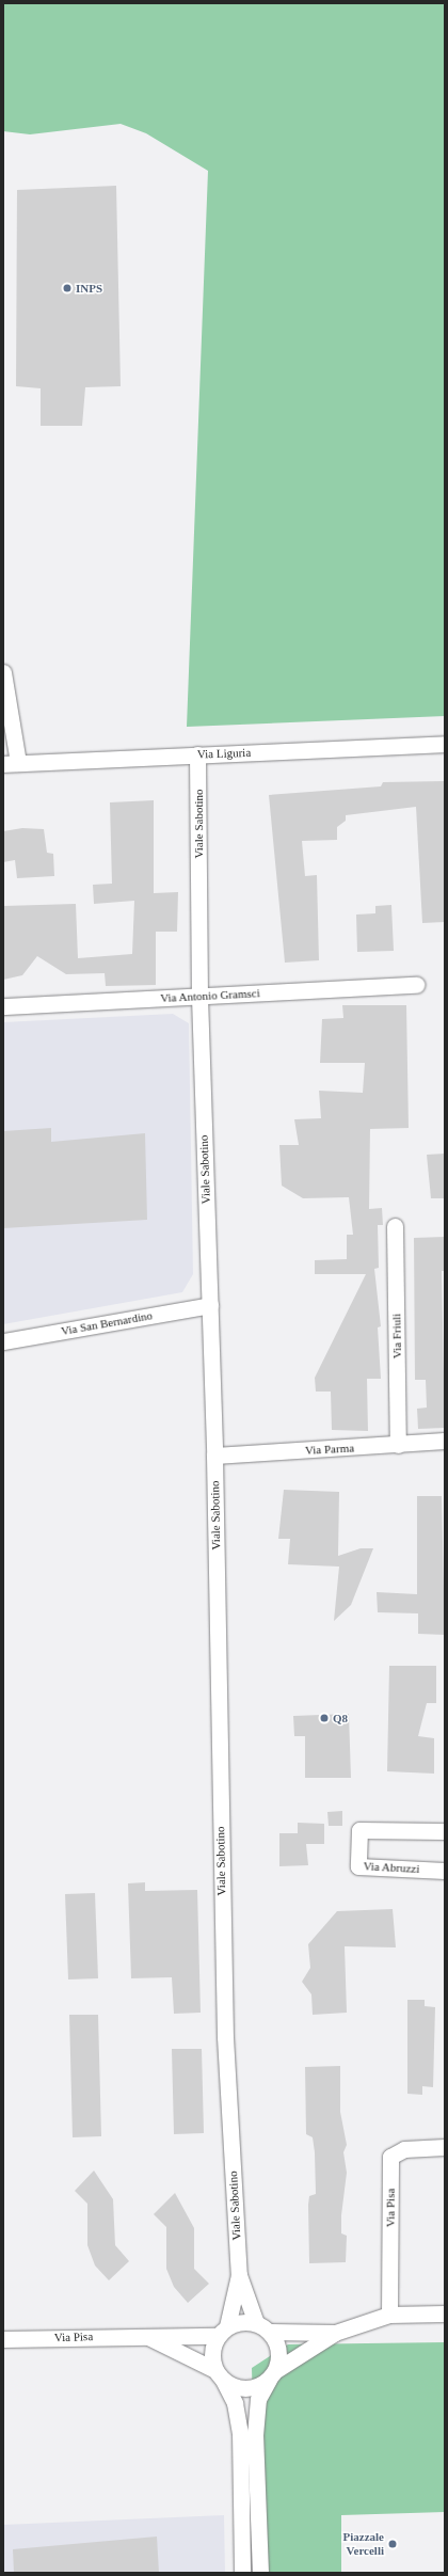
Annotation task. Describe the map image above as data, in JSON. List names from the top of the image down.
{
  "streets": {
    "street": [
      "Via Liguria",
      "Viale Sabotino",
      "Via Antonio Gramsci",
      "Via San Bernardino",
      "Via Friuli",
      "Via Parma",
      "Via Abruzzi",
      "Via Pisa"
    ]
  },
  "crossings": [
    ["Via Liguria", "Viale Sabotino"],
    ["Viale Sabotino", "Via Antonio Gramsci"],
    ["Viale Sabotino", "Via San Bernardino"],
    ["Viale Sabotino", "Via Parma"],
    ["Viale Sabotino", "Via Pisa"],
    ["Via Friuli", "Via Parma"]
  ],
  "places": ["INPS", "Q8", "Piazzale Vercelli"]
}
